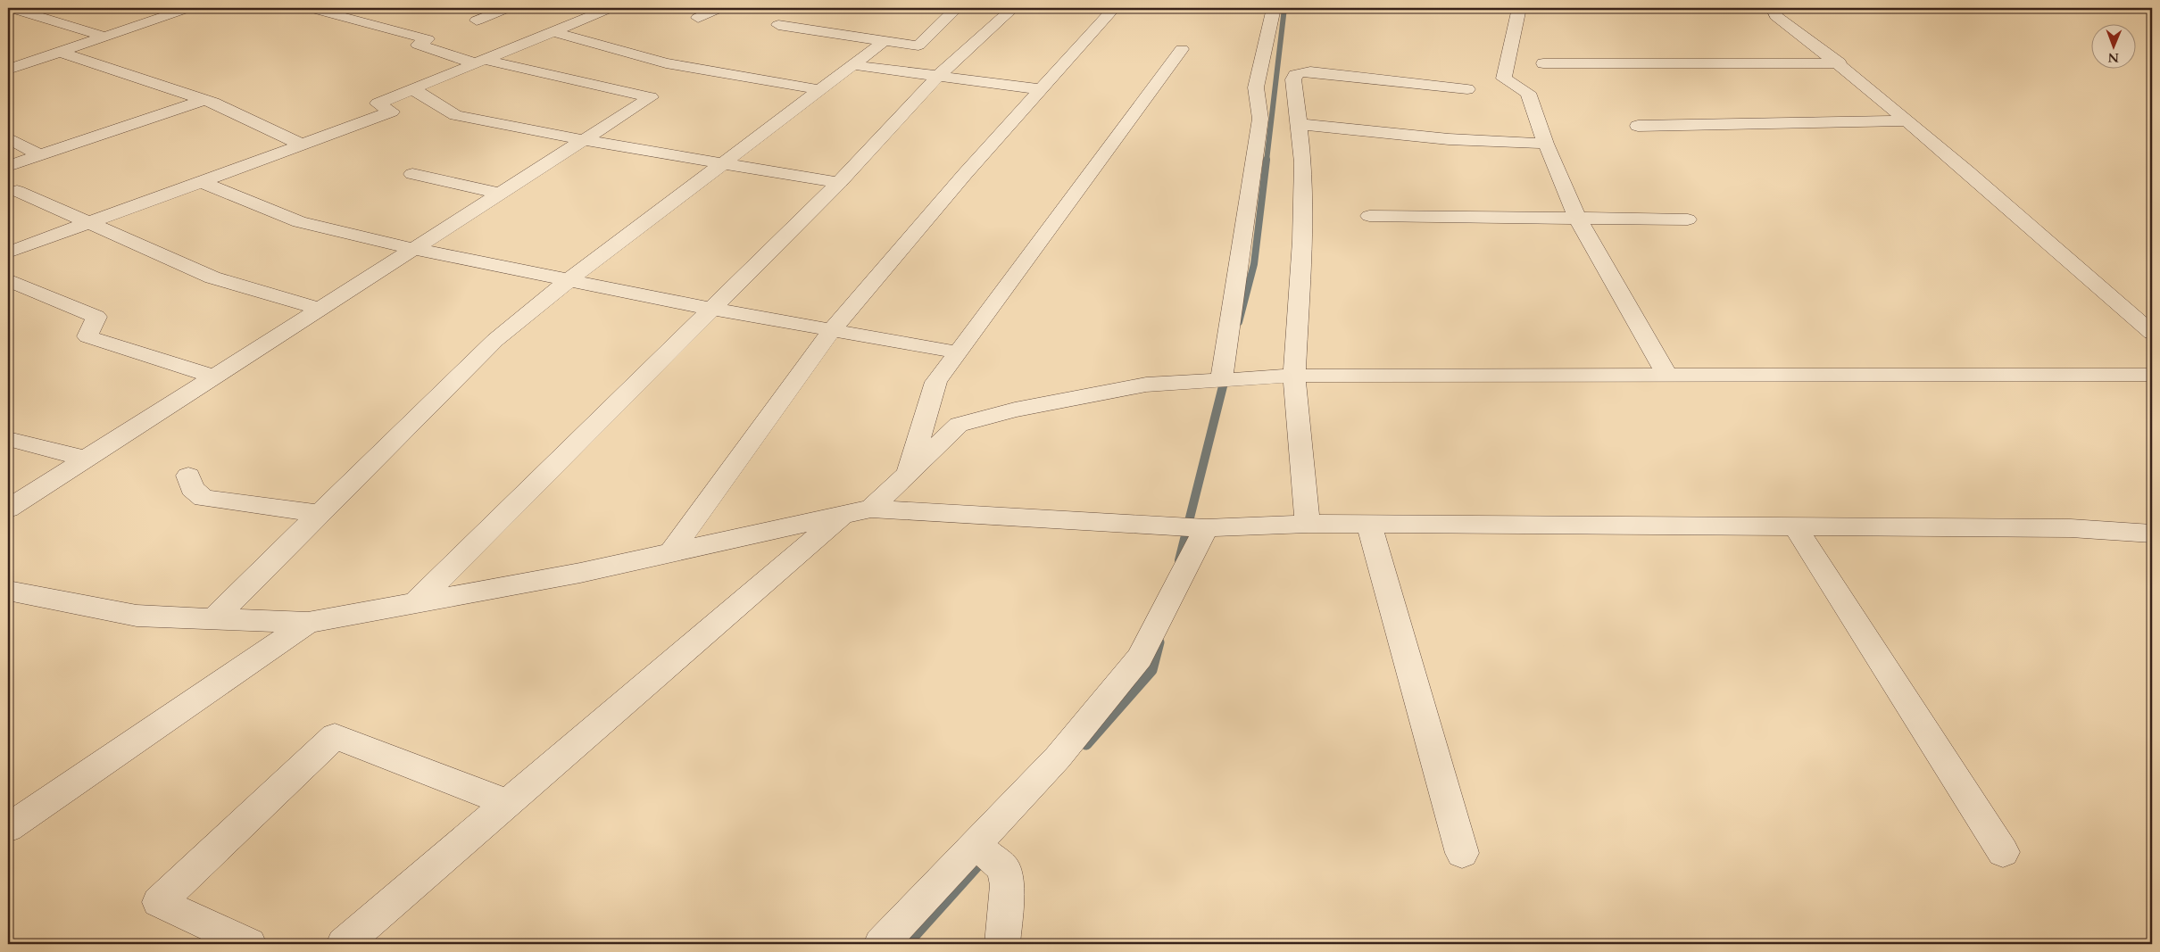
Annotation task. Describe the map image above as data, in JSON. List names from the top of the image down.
{
  "north": "bottom"
}
